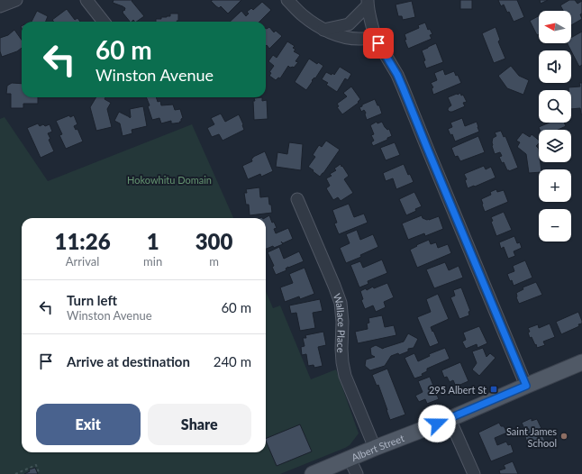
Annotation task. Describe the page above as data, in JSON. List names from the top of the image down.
{
  "streets": {
    "main road": ["Albert Street"],
    "street": ["Wallace Place"]
  },
  "crossings": [
    ["Wallace Place", "Albert Street"]
  ],
  "parks": ["Hokowhitu Domain"],
  "places": {
    "transit": ["295 Albert St"],
    "other": ["Saint James School"]
  },
  "north": "left",
  "page": {
    "map_buttons": ["+", "−"],
    "turn": ["60 m", "Winston Avenue"],
    "eta": [
      "11:26",
      "Arrival",
      "1",
      "min",
      "300",
      "m"
    ],
    "list": [
      {
        "name": "Turn left",
        "note": "Winston Avenue",
        "value": "60 m"
      },
      {
        "name": "Arrive at destination",
        "value": "240 m"
      }
    ],
    "buttons": ["Exit", "Share"]
  }
}
